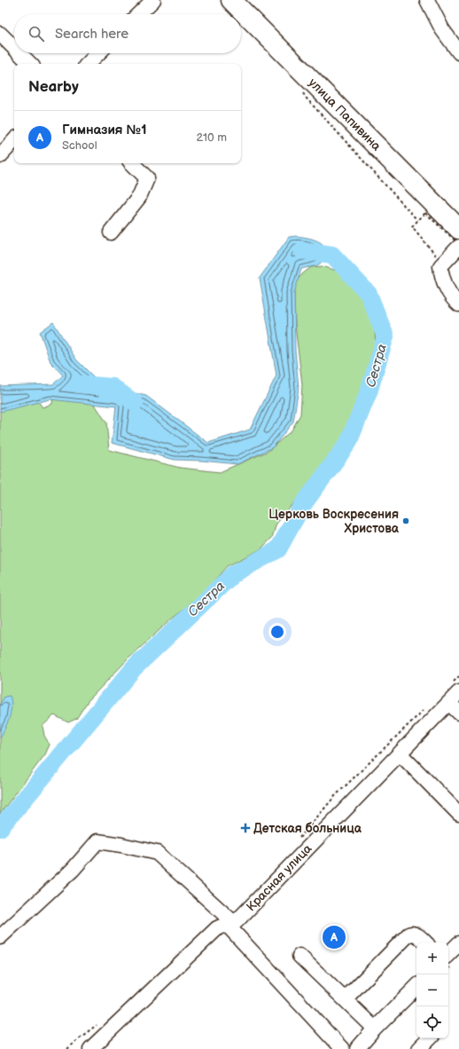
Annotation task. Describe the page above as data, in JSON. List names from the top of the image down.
{
  "streets": {
    "highway": ["улица Папивина"],
    "street": ["Красная улица"]
  },
  "water": ["Сестра"],
  "places": {
    "other": ["Церковь Воскресения Христова"],
    "health": ["Детская больница"]
  },
  "page": {
    "search": "Search here",
    "heading": "Nearby",
    "list": [
      {
        "mark": "A",
        "name": "Гимназия №1",
        "note": "School",
        "value": "210 m"
      }
    ],
    "pins": "A",
    "map_buttons": ["+", "−"]
  }
}
